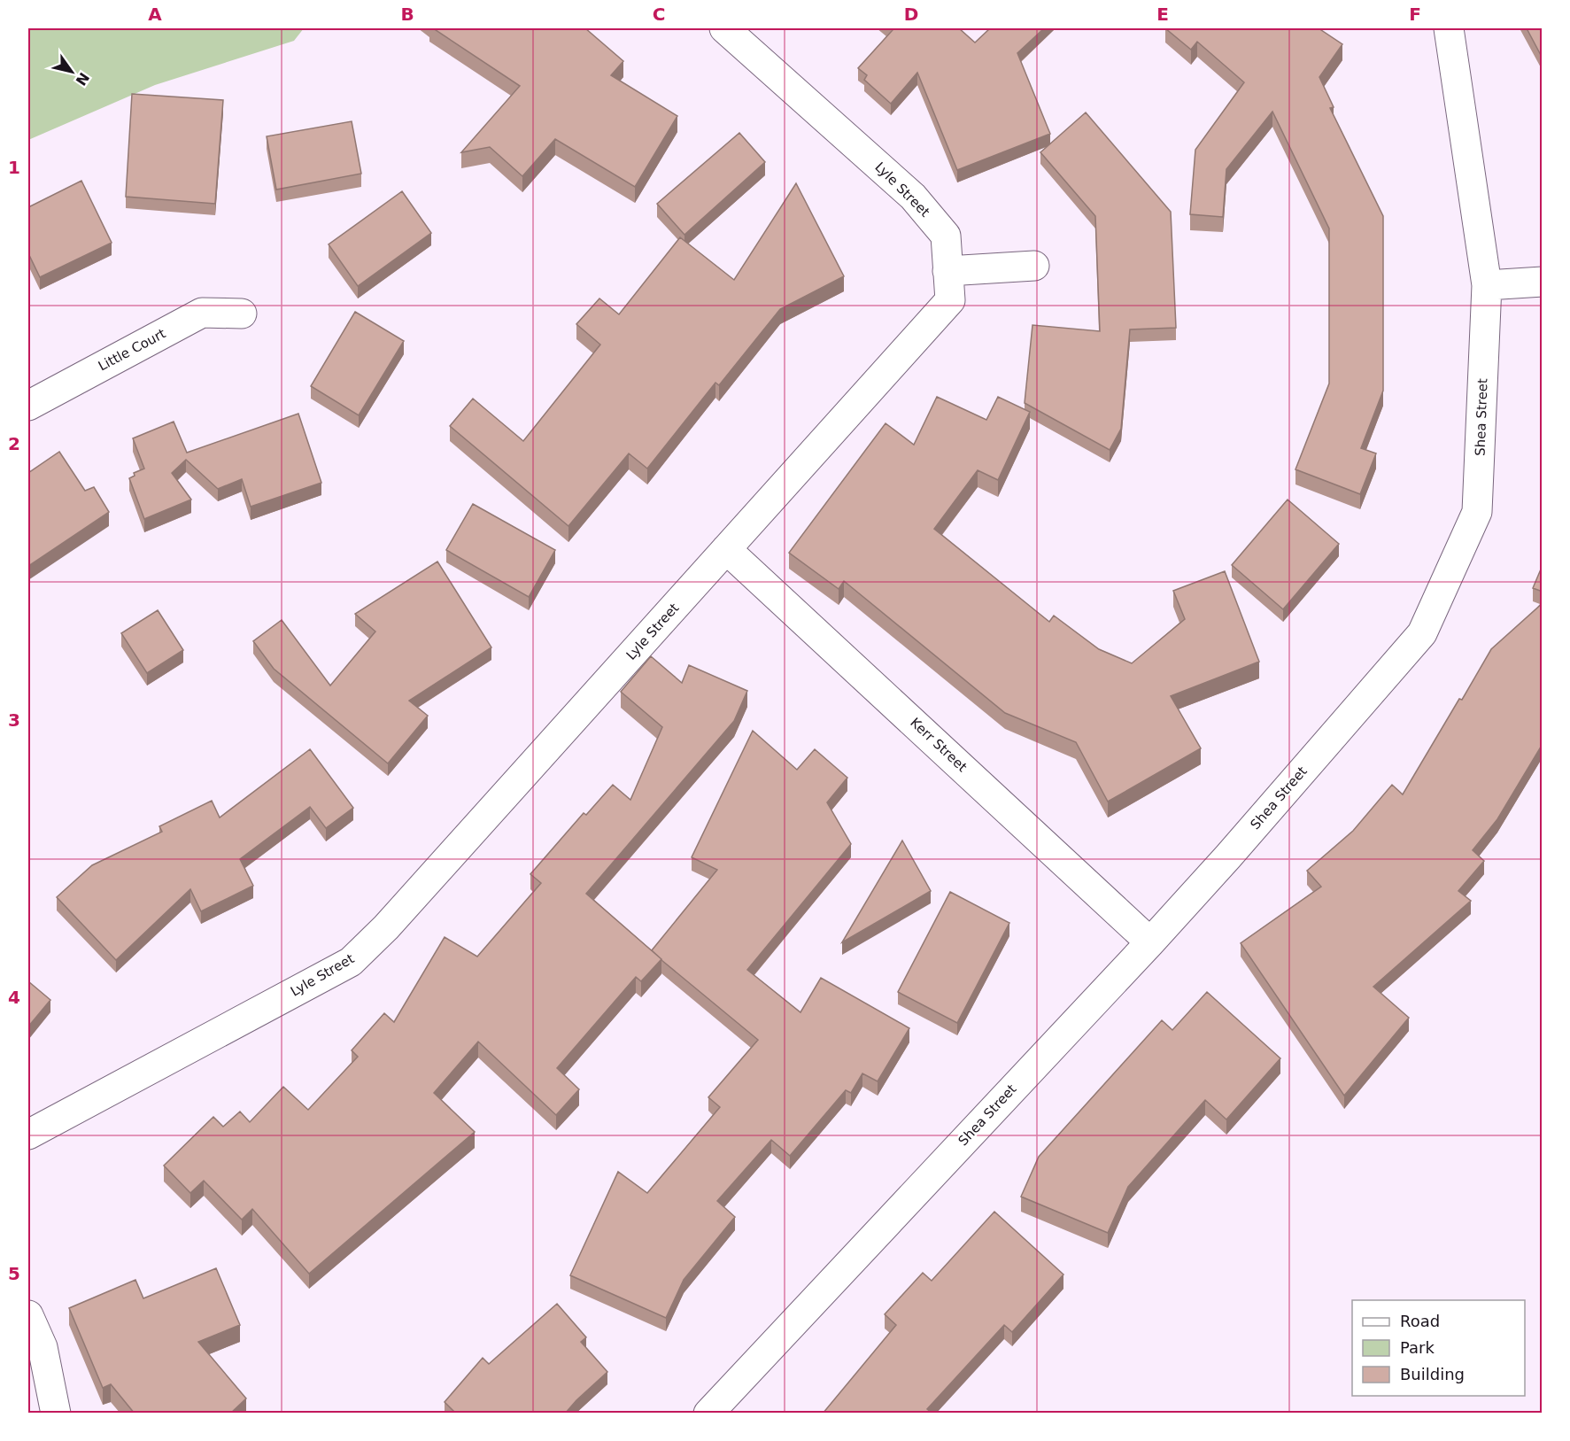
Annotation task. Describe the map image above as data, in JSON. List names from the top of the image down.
{
  "streets": {
    "street": [
      "Lyle Street",
      "Little Court",
      "Shea Street",
      "Kerr Street"
    ]
  },
  "crossings": [
    ["Lyle Street", "Kerr Street"],
    ["Shea Street", "Kerr Street"]
  ],
  "legend": ["Road", "Park", "Building"],
  "north": "bottom right",
  "grid": {
    "columns": [
      "A",
      "B",
      "C",
      "D",
      "E",
      "F"
    ],
    "rows": [
      "1",
      "2",
      "3",
      "4",
      "5"
    ]
  }
}
